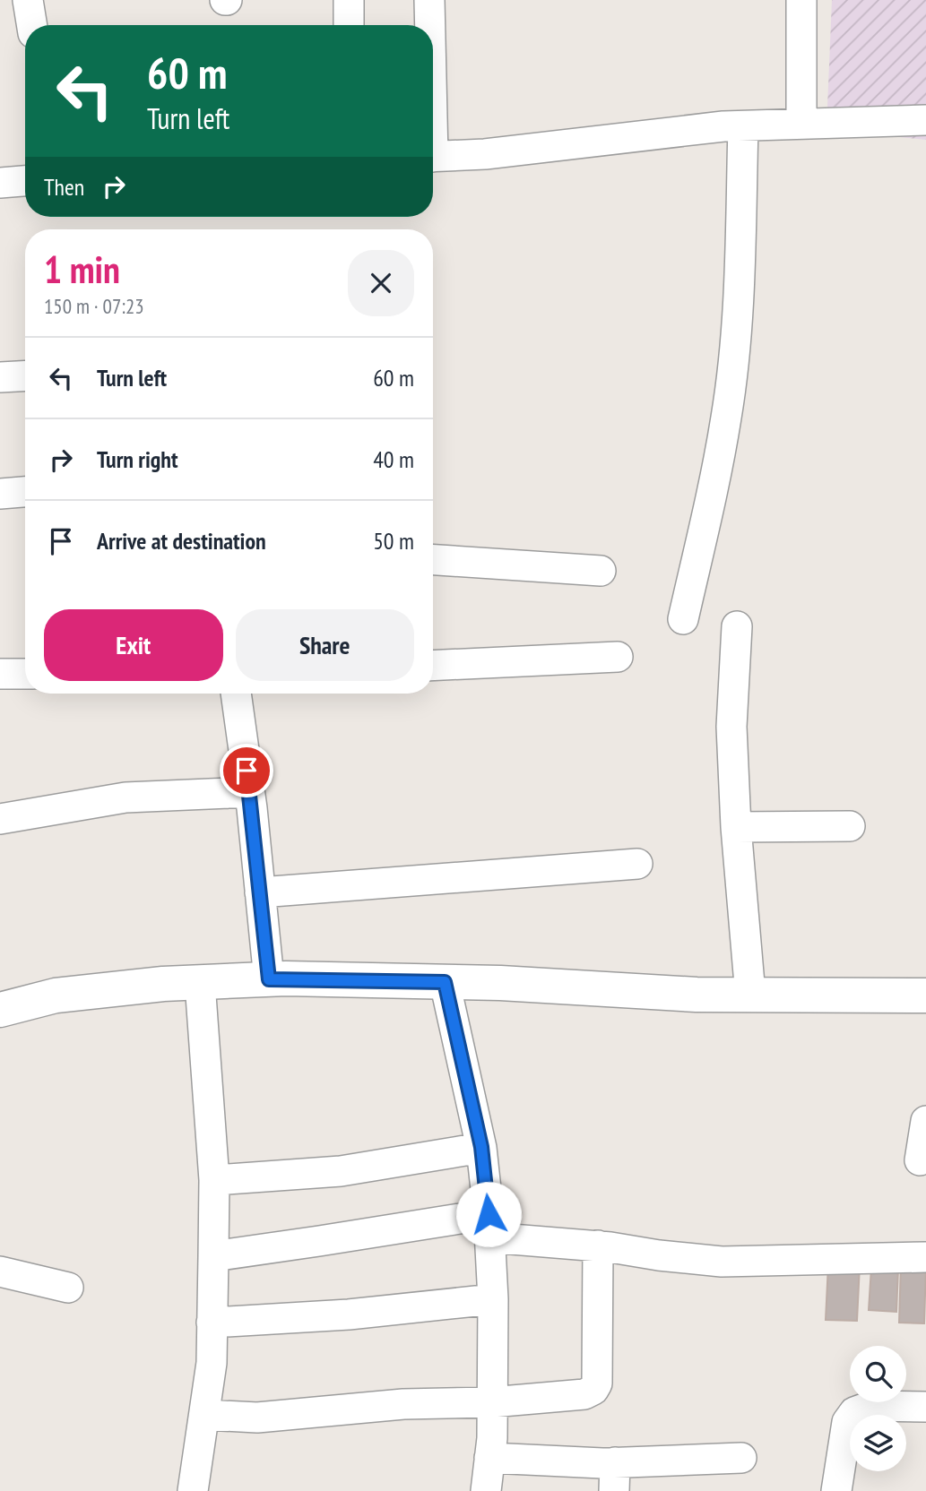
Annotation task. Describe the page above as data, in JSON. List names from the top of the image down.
{
  "page": {
    "turn": ["60 m", "Turn left"],
    "then": "Then",
    "heading": ["1 min", "150 m · 07:23"],
    "list": [
      {
        "name": "Turn left",
        "value": "60 m"
      },
      {
        "name": "Turn right",
        "value": "40 m"
      },
      {
        "name": "Arrive at destination",
        "value": "50 m"
      }
    ],
    "buttons": ["Exit", "Share"]
  }
}
